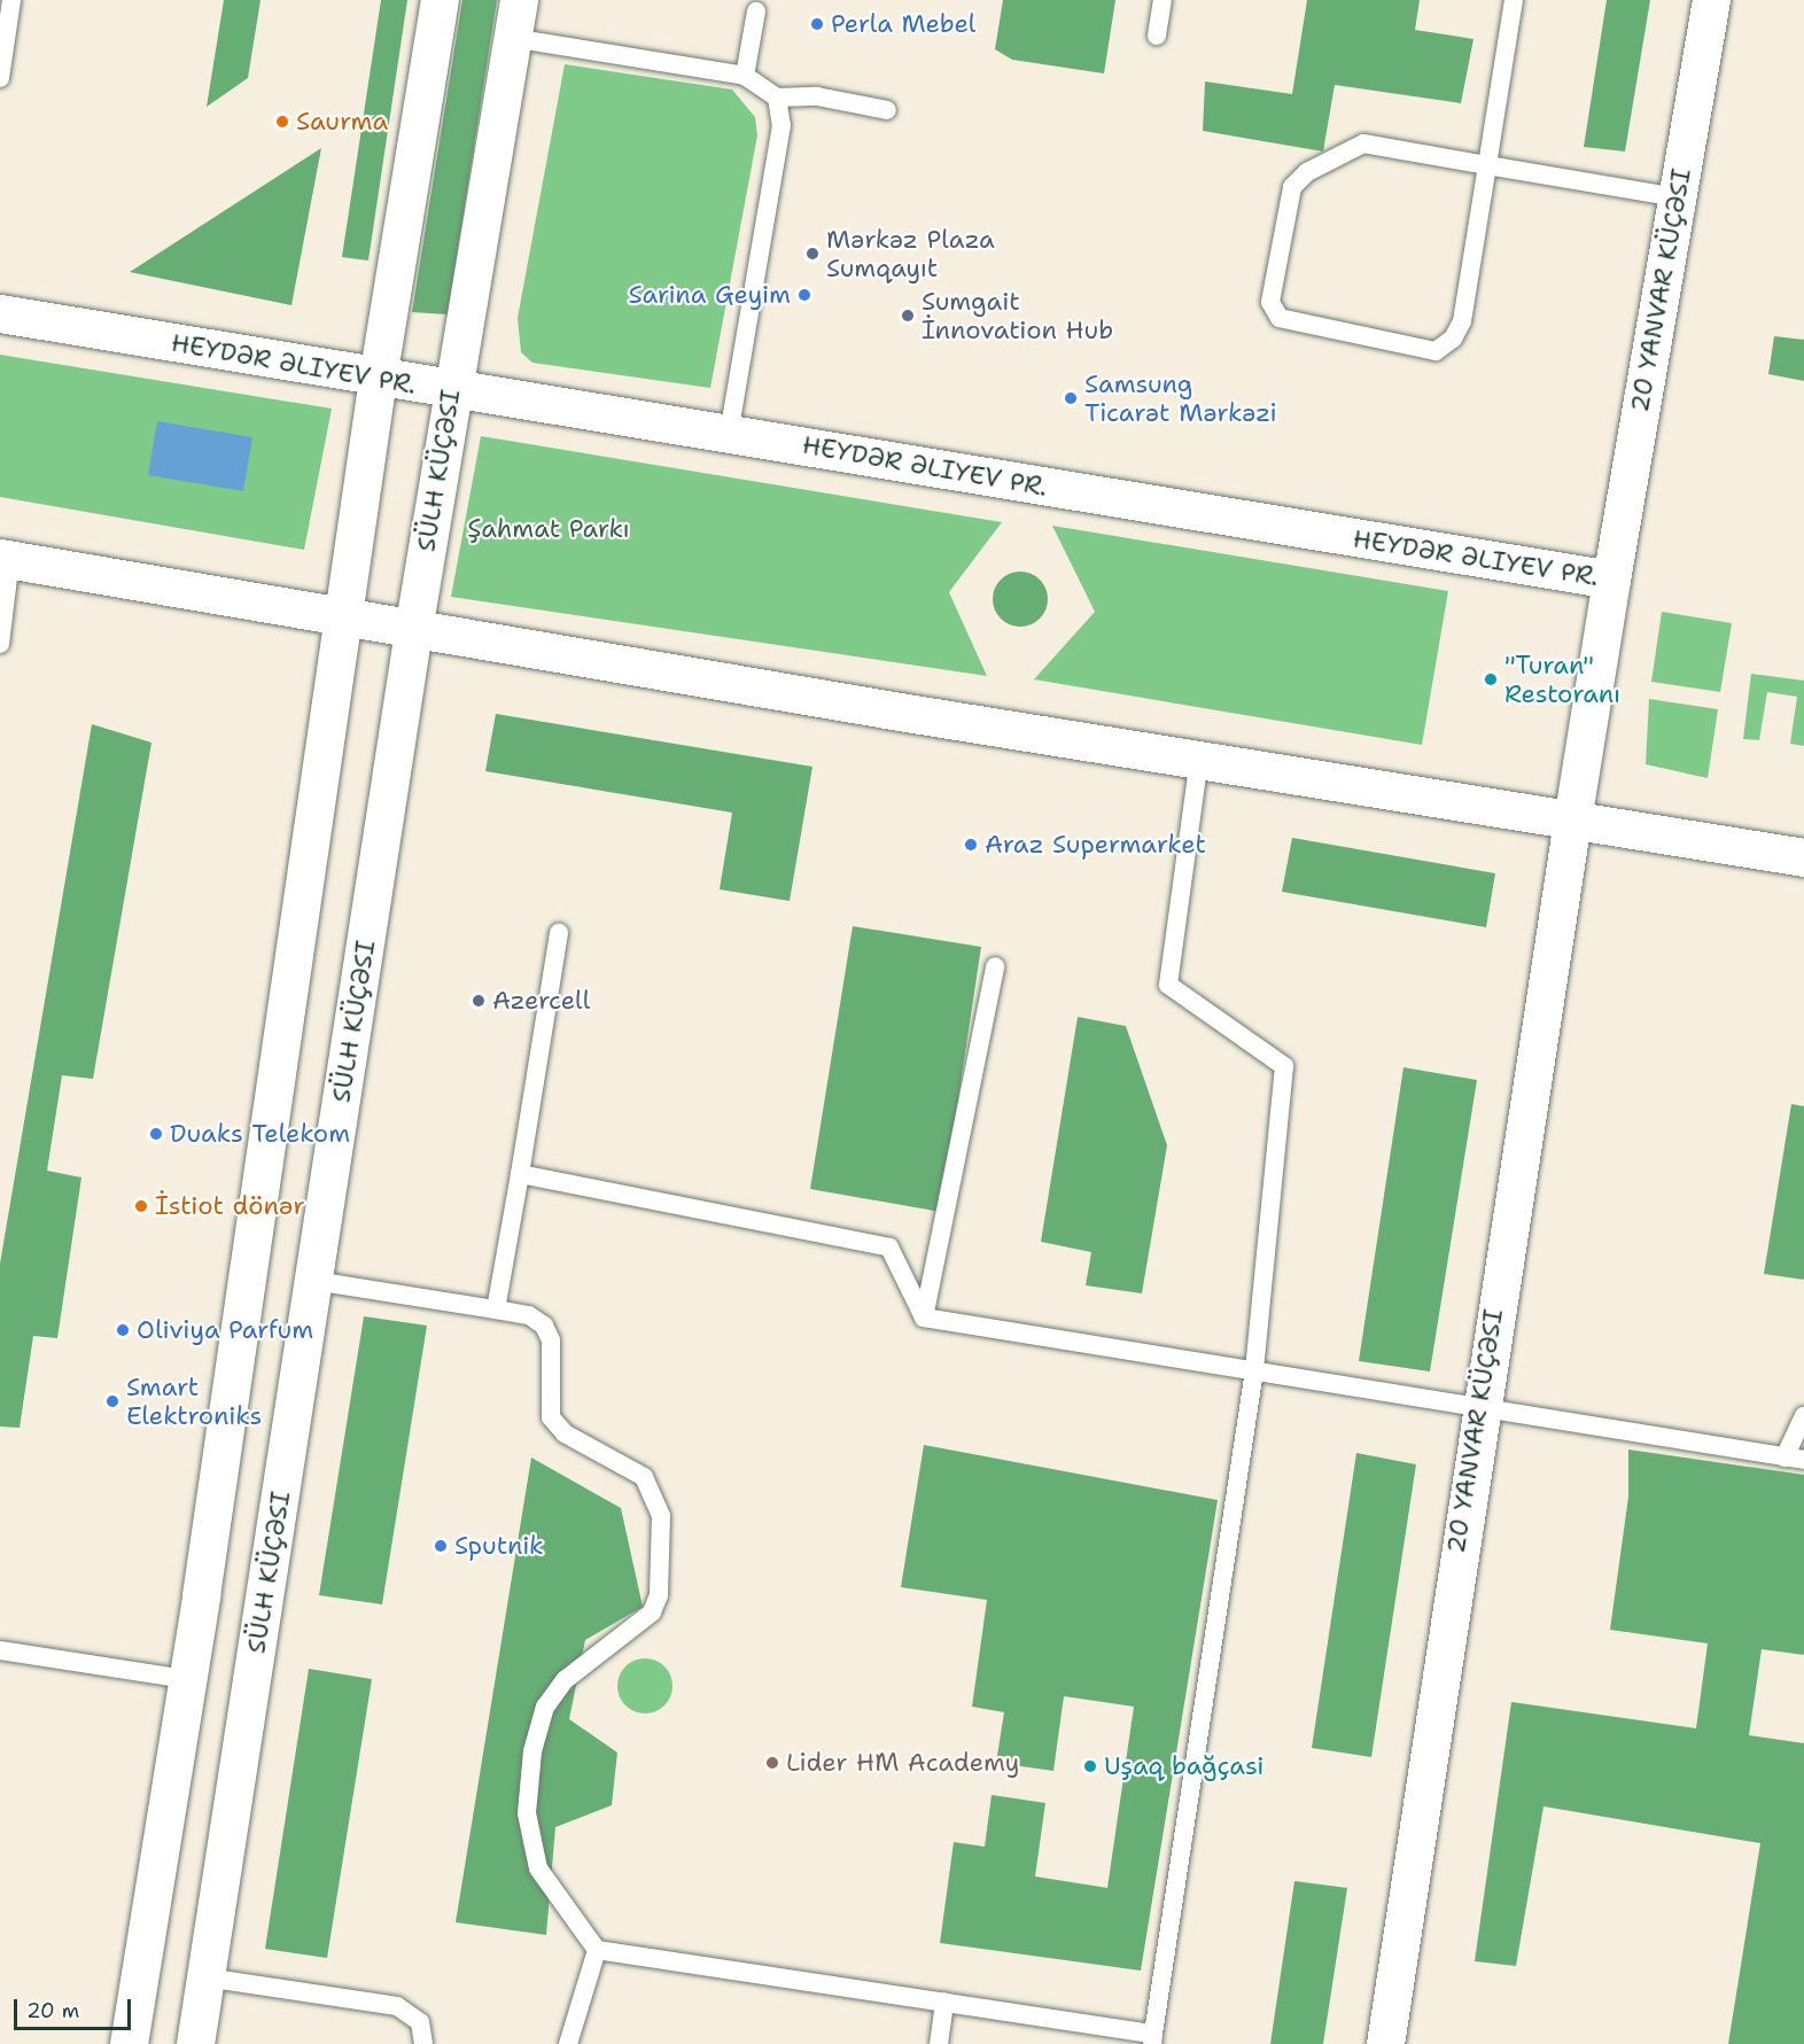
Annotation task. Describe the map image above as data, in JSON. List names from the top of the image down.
{
  "streets": {
    "main road": ["20 YANVAR KÜÇƏSI", "HEYDƏR ƏLIYEV PR.", "SÜLH KÜÇƏSI"]
  },
  "crossings": [
    ["20 YANVAR KÜÇƏSI", "HEYDƏR ƏLIYEV PR."],
    ["HEYDƏR ƏLIYEV PR.", "SÜLH KÜÇƏSI"]
  ],
  "parks": ["Şahmat Parkı"],
  "places": [
    "Perla Mebel",
    "Saurma",
    "Mərkəz Plaza Sumqayıt",
    "Sarina Geyim",
    "Sumgait İnnovation Hub",
    "Samsung Ticarət Mərkəzi",
    "\"Turan\" Restoranı",
    "Araz Supermarket",
    "Azercell",
    "Duaks Telekom",
    "İstiot dönәr",
    "Oliviya Parfum",
    "Smart Elektroniks",
    "Sputnik",
    "Lider HM Academy",
    "Uşaq bağçasi"
  ],
  "scale_bar": "20 m"
}
